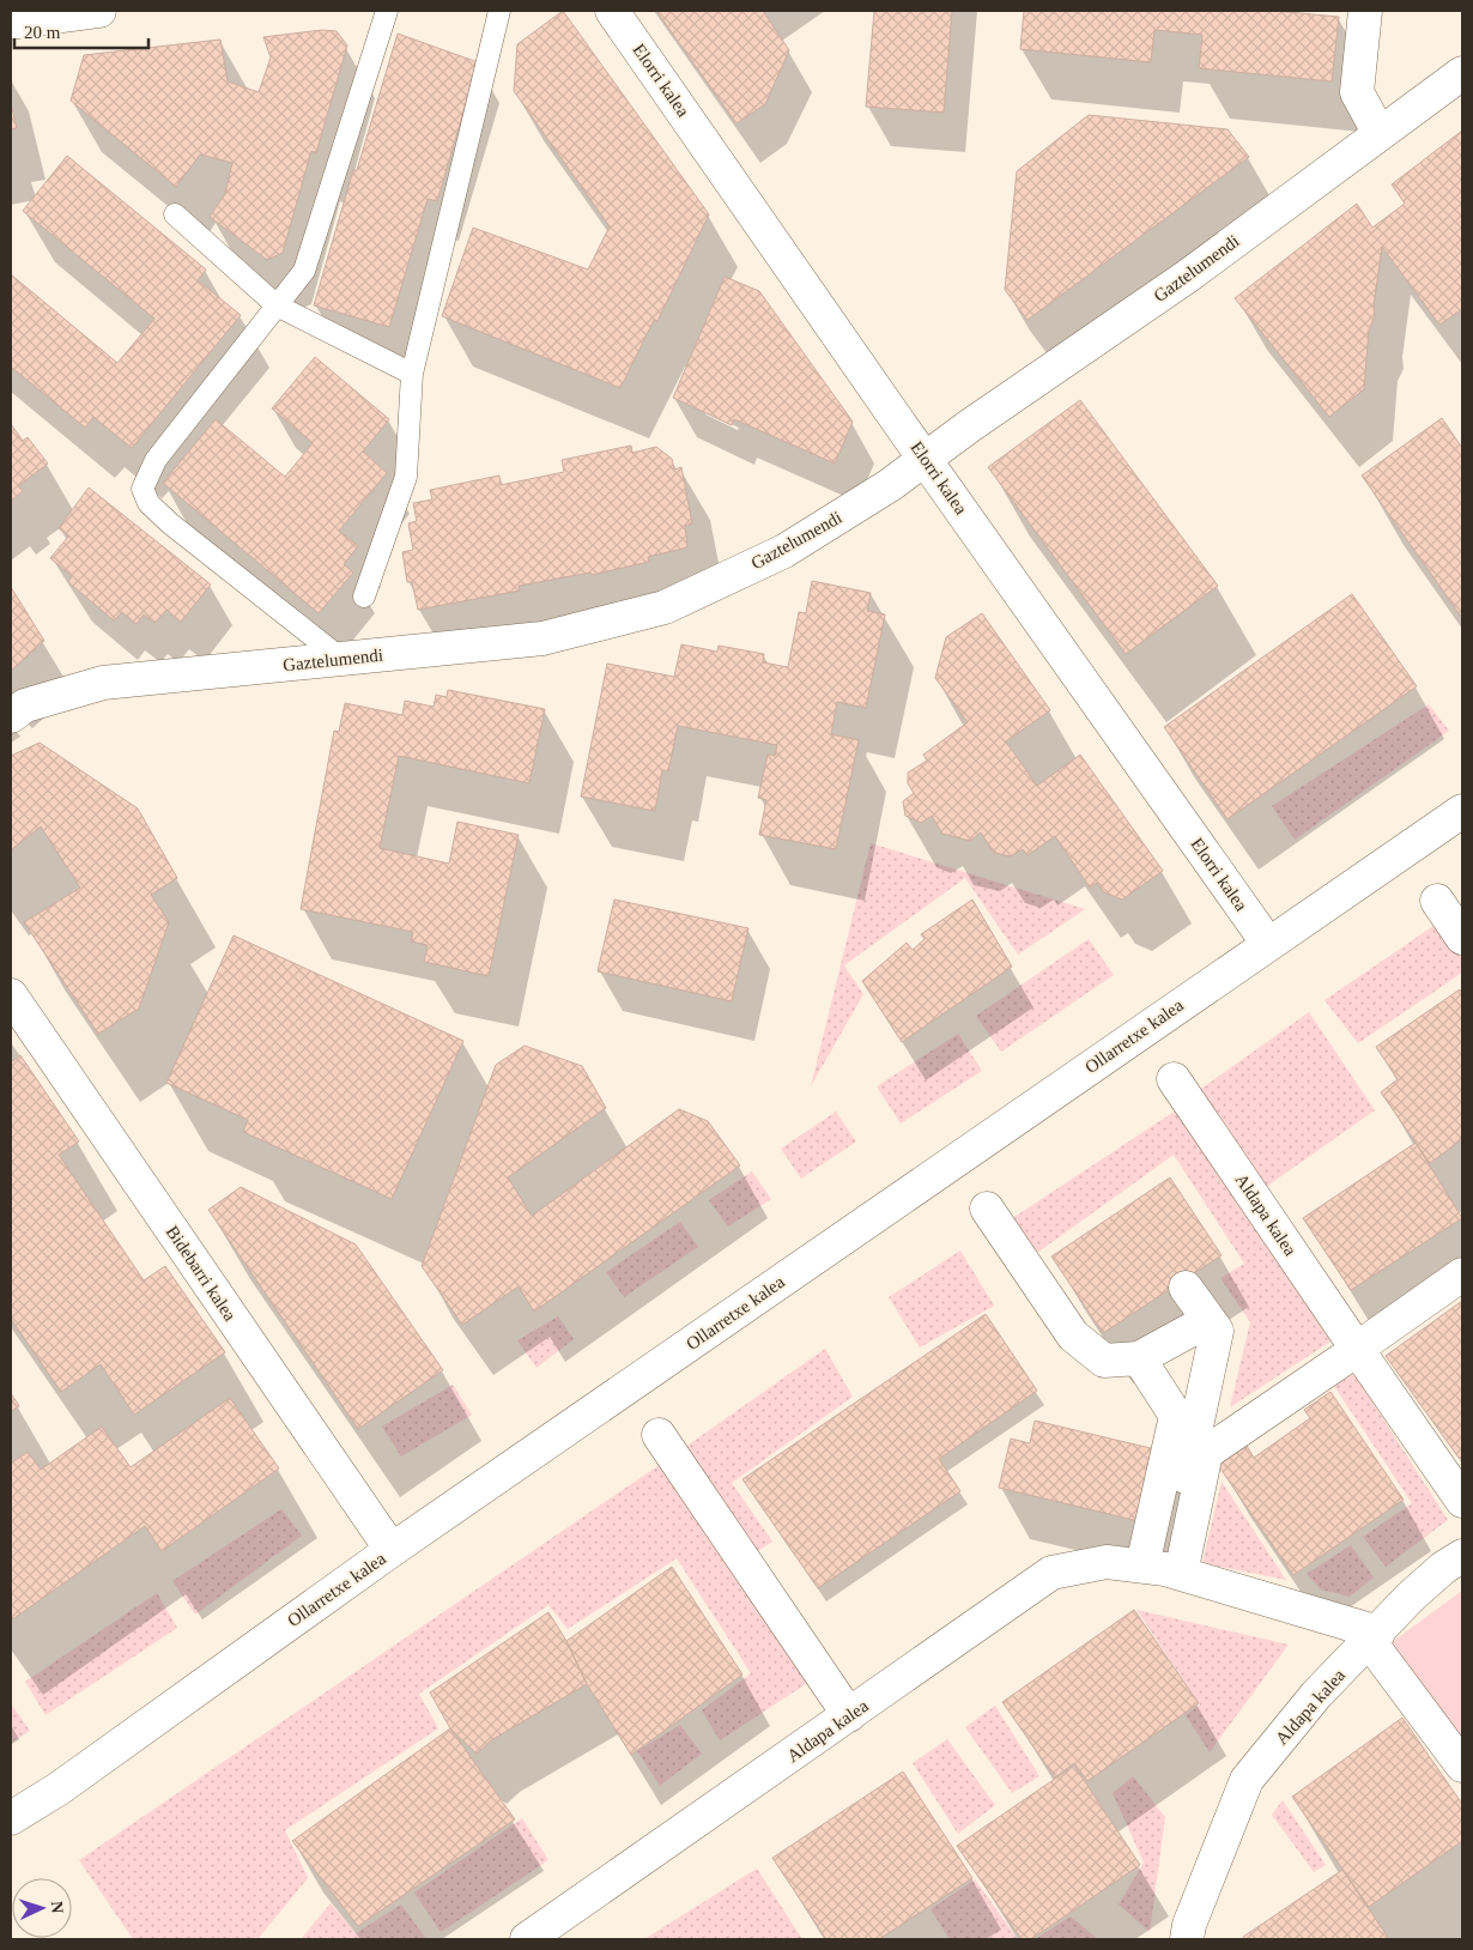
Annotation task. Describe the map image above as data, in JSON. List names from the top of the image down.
{
  "streets": {
    "street": [
      "Elorri kalea",
      "Gaztelumendi",
      "Ollarretxe kalea",
      "Aldapa kalea",
      "Bidebarri kalea"
    ]
  },
  "crossings": [
    ["Elorri kalea", "Gaztelumendi"],
    ["Elorri kalea", "Ollarretxe kalea"],
    ["Ollarretxe kalea", "Bidebarri kalea"]
  ],
  "scale_bar": "20 m",
  "north": "right"
}
